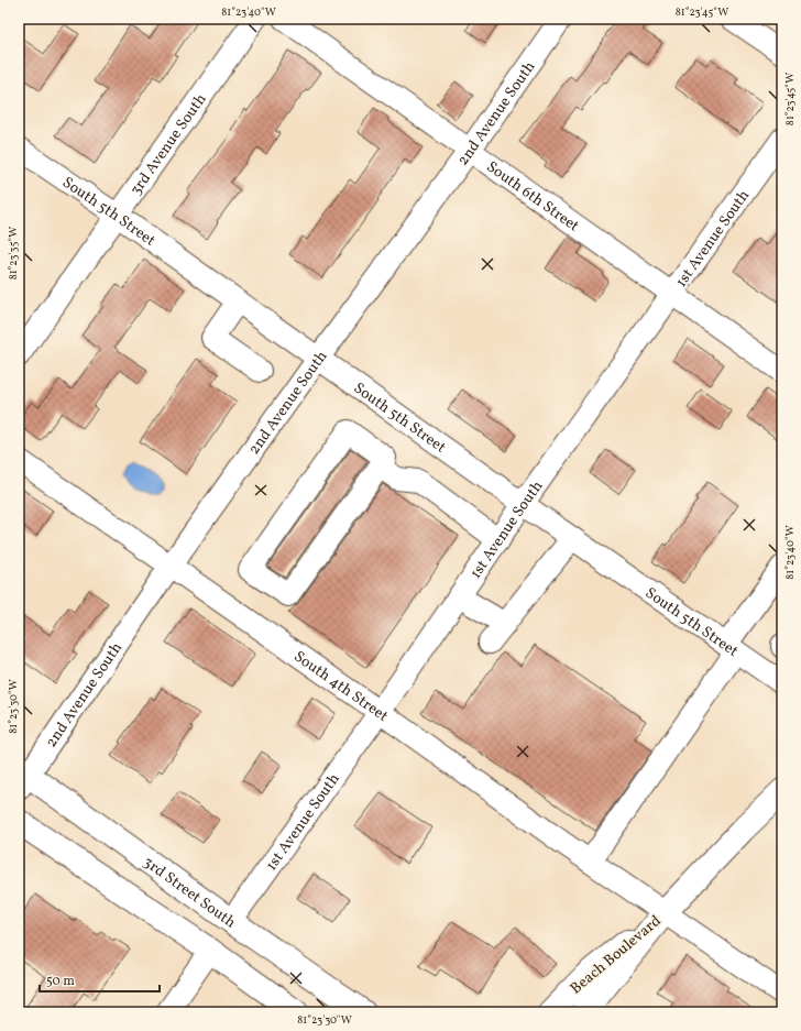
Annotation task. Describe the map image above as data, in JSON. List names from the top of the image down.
{
  "streets": {
    "main road": ["3rd Street South", "Beach Boulevard"],
    "street": [
      "2nd Avenue South",
      "3rd Avenue South",
      "South 6th Street",
      "South 5th Street",
      "1st Avenue South",
      "South 4th Street"
    ]
  },
  "crossings": [
    ["2nd Avenue South", "South 6th Street"],
    ["2nd Avenue South", "South 5th Street"],
    ["2nd Avenue South", "South 4th Street"],
    ["2nd Avenue South", "3rd Street South"],
    ["3rd Avenue South", "South 5th Street"],
    ["South 6th Street", "1st Avenue South"],
    ["South 5th Street", "1st Avenue South"],
    ["1st Avenue South", "South 4th Street"],
    ["1st Avenue South", "3rd Street South"],
    ["South 4th Street", "Beach Boulevard"]
  ],
  "scale_bar": "50 m",
  "coordinates": [
    "81°23'40\"W",
    "81°23'45\"W",
    "81°23'35\"W",
    "81°23'30\"W"
  ]
}
